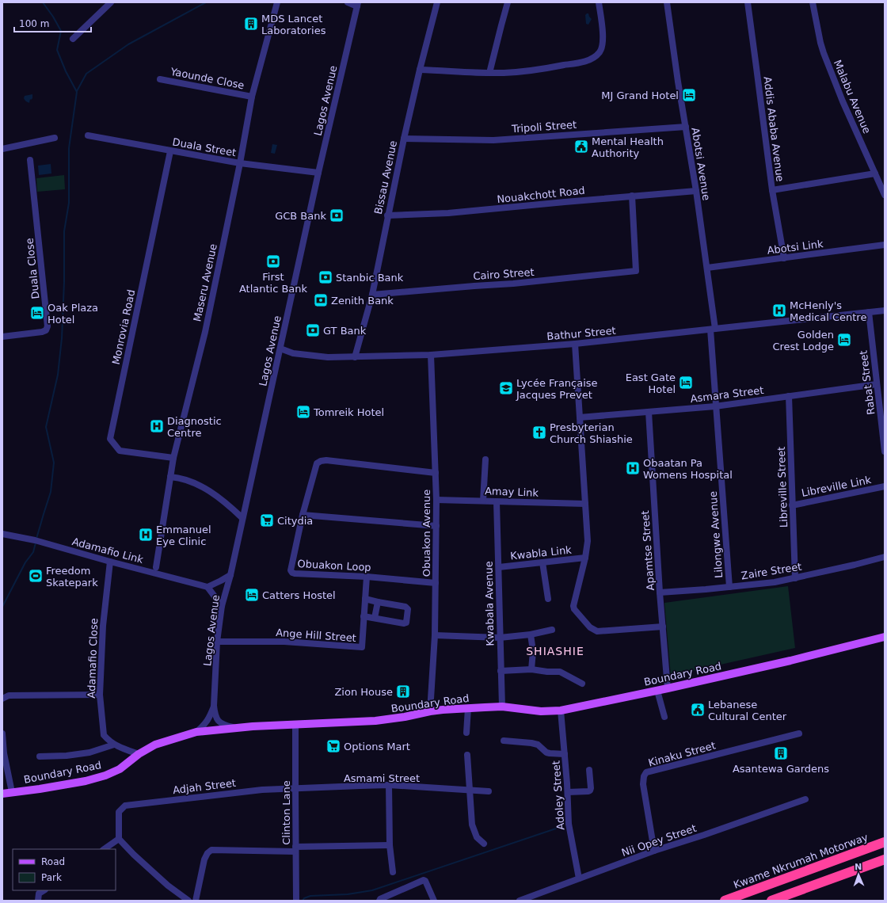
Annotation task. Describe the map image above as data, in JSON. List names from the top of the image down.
{
  "streets": {
    "highway": ["Kwame Nkrumah Motorway"],
    "main road": ["Boundary Road"],
    "street": [
      "Yaounde Close",
      "Malabu Avenue",
      "Lagos Avenue",
      "Tripoli Street",
      "Addis Ababa Avenue",
      "Duala Street",
      "Abotsi Avenue",
      "Bissau Avenue",
      "Nouakchott Road",
      "Abotsi Link",
      "Duala Close",
      "Cairo Street",
      "Maseru Avenue",
      "Monrovia Road",
      "Bathur Street",
      "Rabat Street",
      "Asmara Street",
      "Libreville Link",
      "Libreville Street",
      "Amay Link",
      "Obuakon Avenue",
      "Lilongwe Avenue",
      "Adamafio Link",
      "Apamtse Street",
      "Kwabla Link",
      "Obuakon Loop",
      "Zaire Street",
      "Kwabala Avenue",
      "Ange Hill Street",
      "Adamafio Close",
      "Kinaku Street",
      "Asmami Street",
      "Adjah Street",
      "Adoley Street",
      "Clinton Lane",
      "Nii Opey Street"
    ]
  },
  "crossings": [
    ["Yaounde Close", "Maseru Avenue"],
    ["Lagos Avenue", "Duala Street"],
    ["Lagos Avenue", "Bathur Street"],
    ["Lagos Avenue", "Ange Hill Street"],
    ["Lagos Avenue", "Boundary Road"],
    ["Tripoli Street", "Abotsi Avenue"],
    ["Tripoli Street", "Bissau Avenue"],
    ["Addis Ababa Avenue", "Abotsi Link"],
    ["Duala Street", "Maseru Avenue"],
    ["Duala Street", "Monrovia Road"],
    ["Abotsi Avenue", "Nouakchott Road"],
    ["Abotsi Avenue", "Abotsi Link"],
    ["Abotsi Avenue", "Bathur Street"],
    ["Abotsi Avenue", "Lilongwe Avenue"],
    ["Bissau Avenue", "Nouakchott Road"],
    ["Bissau Avenue", "Cairo Street"],
    ["Bissau Avenue", "Bathur Street"],
    ["Nouakchott Road", "Cairo Street"],
    ["Maseru Avenue", "Monrovia Road"],
    ["Bathur Street", "Rabat Street"],
    ["Bathur Street", "Obuakon Avenue"],
    ["Bathur Street", "Lilongwe Avenue"],
    ["Rabat Street", "Asmara Street"],
    ["Asmara Street", "Libreville Street"],
    ["Asmara Street", "Lilongwe Avenue"],
    ["Asmara Street", "Apamtse Street"],
    ["Libreville Link", "Libreville Street"],
    ["Libreville Street", "Zaire Street"],
    ["Amay Link", "Obuakon Avenue"],
    ["Amay Link", "Kwabala Avenue"],
    ["Obuakon Avenue", "Obuakon Loop"],
    ["Obuakon Avenue", "Boundary Road"],
    ["Lilongwe Avenue", "Zaire Street"],
    ["Adamafio Link", "Adamafio Close"],
    ["Apamtse Street", "Zaire Street"],
    ["Apamtse Street", "Boundary Road"],
    ["Kwabla Link", "Kwabala Avenue"],
    ["Obuakon Loop", "Ange Hill Street"],
    ["Kwabala Avenue", "Boundary Road"],
    ["Adamafio Close", "Boundary Road"],
    ["Boundary Road", "Adoley Street"],
    ["Boundary Road", "Clinton Lane"],
    ["Kinaku Street", "Nii Opey Street"],
    ["Asmami Street", "Adjah Street"],
    ["Asmami Street", "Clinton Lane"],
    ["Adjah Street", "Clinton Lane"],
    ["Adoley Street", "Nii Opey Street"]
  ],
  "districts": ["SHIASHIE"],
  "places": {
    "building": ["MDS Lancet Laboratories", "Zion House", "Asantewa Gardens"],
    "hotel": [
      "MJ Grand Hotel",
      "Oak Plaza Hotel",
      "Golden Crest Lodge",
      "East Gate Hotel",
      "Tomreik Hotel",
      "Catters Hostel"
    ],
    "public building": ["Mental Health Authority", "Lebanese Cultural Center"],
    "bank": [
      "GCB Bank",
      "First Atlantic Bank",
      "Stanbic Bank",
      "Zenith Bank",
      "GT Bank"
    ],
    "hospital": [
      "McHenly's Medical Centre",
      "Diagnostic Centre",
      "Obaatan Pa Womens Hospital",
      "Emmanuel Eye Clinic"
    ],
    "school or university": ["Lycée Française Jacques Prevet"],
    "church": ["Presbyterian Church Shiashie"],
    "supermarket": ["Citydia", "Options Mart"],
    "sports": ["Freedom Skatepark"]
  },
  "legend": ["Road", "Park"],
  "scale_bar": "100 m",
  "north": "top"
}
